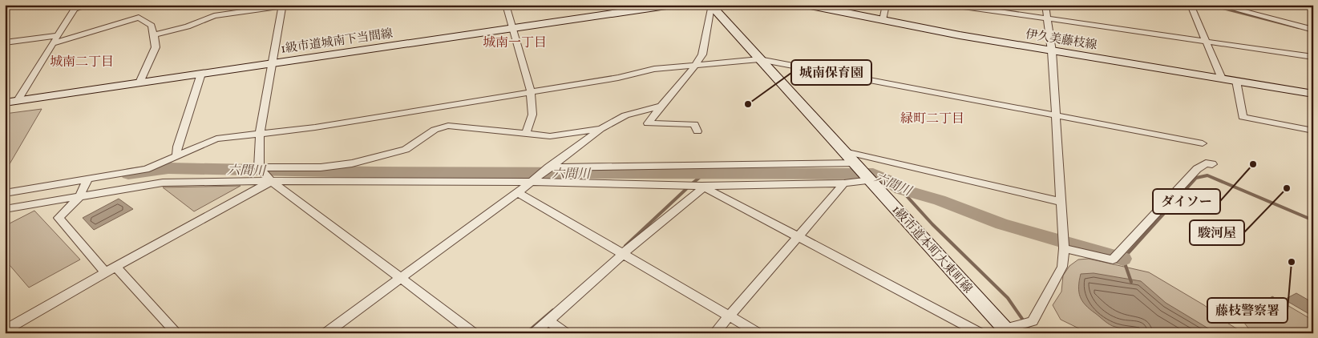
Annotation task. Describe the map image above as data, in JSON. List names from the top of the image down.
{
  "streets": {
    "street": ["伊久美藤枝線", "1級市道城南下当間線", "1級市道本町大東町線"]
  },
  "districts": ["城南一丁目", "城南二丁目", "緑町二丁目"],
  "water": ["六間川"],
  "places": [
    "城南保育園",
    "ダイソー",
    "駿河屋",
    "藤枝警察署"
  ]
}
